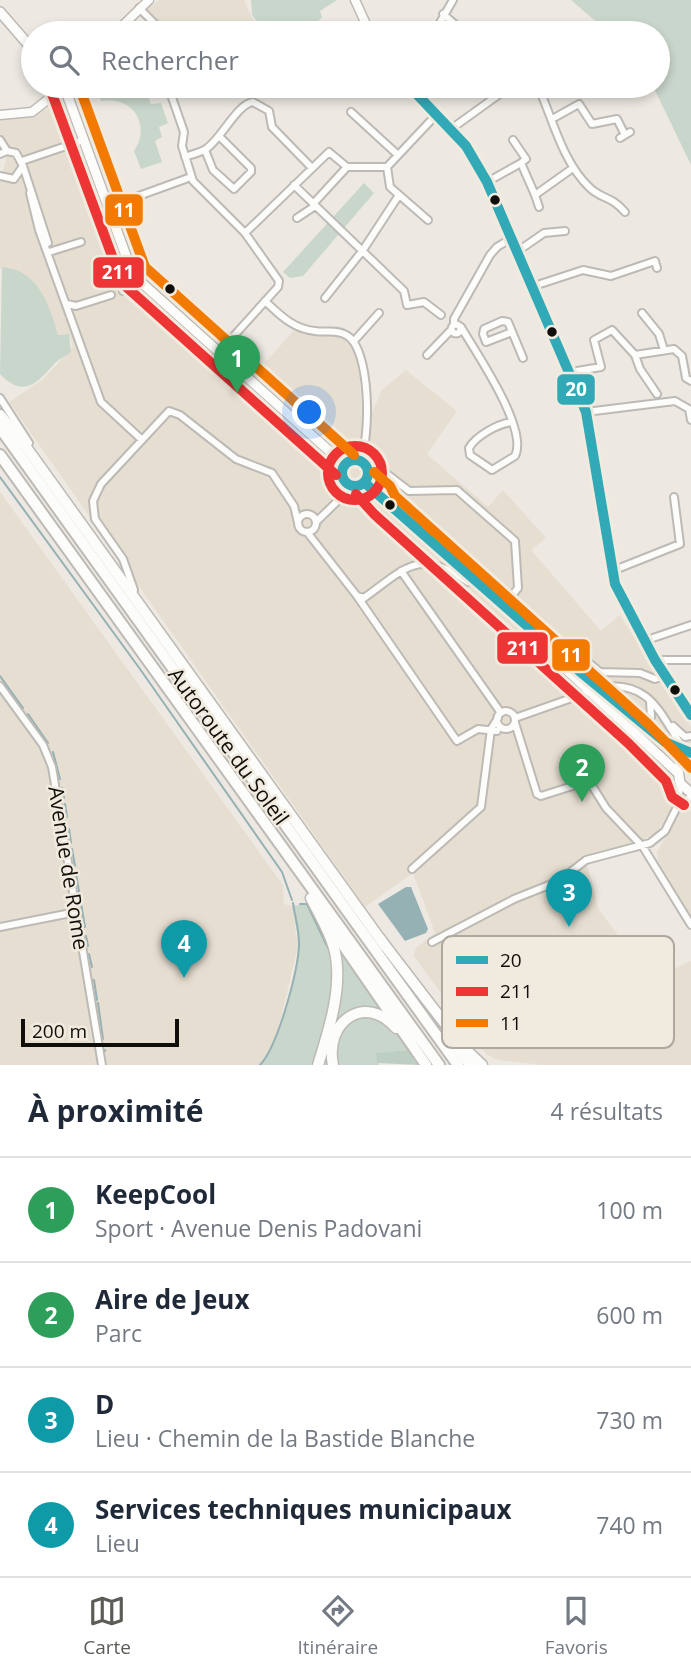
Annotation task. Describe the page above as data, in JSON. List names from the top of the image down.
{
  "streets": {
    "highway": ["Autoroute du Soleil"],
    "street": ["Avenue de Rome"]
  },
  "lines": ["transit line 20", "transit line 211", "transit line 11"],
  "legend": ["20", "211", "11"],
  "scale_bar": "200 m",
  "page": {
    "search": "Rechercher",
    "pins": [
      "1",
      "2",
      "3",
      "4"
    ],
    "scale": "200 m",
    "heading": ["À proximité", "4 résultats"],
    "list": [
      {
        "mark": "1",
        "name": "KeepCool",
        "note": "Sport · Avenue Denis Padovani",
        "value": "100 m"
      },
      {
        "mark": "2",
        "name": "Aire de Jeux",
        "note": "Parc",
        "value": "600 m"
      },
      {
        "mark": "3",
        "name": "D",
        "note": "Lieu · Chemin de la Bastide Blanche",
        "value": "730 m"
      },
      {
        "mark": "4",
        "name": "Services techniques municipaux",
        "note": "Lieu",
        "value": "740 m"
      }
    ],
    "nav": ["Carte", "Itinéraire", "Favoris"]
  }
}
